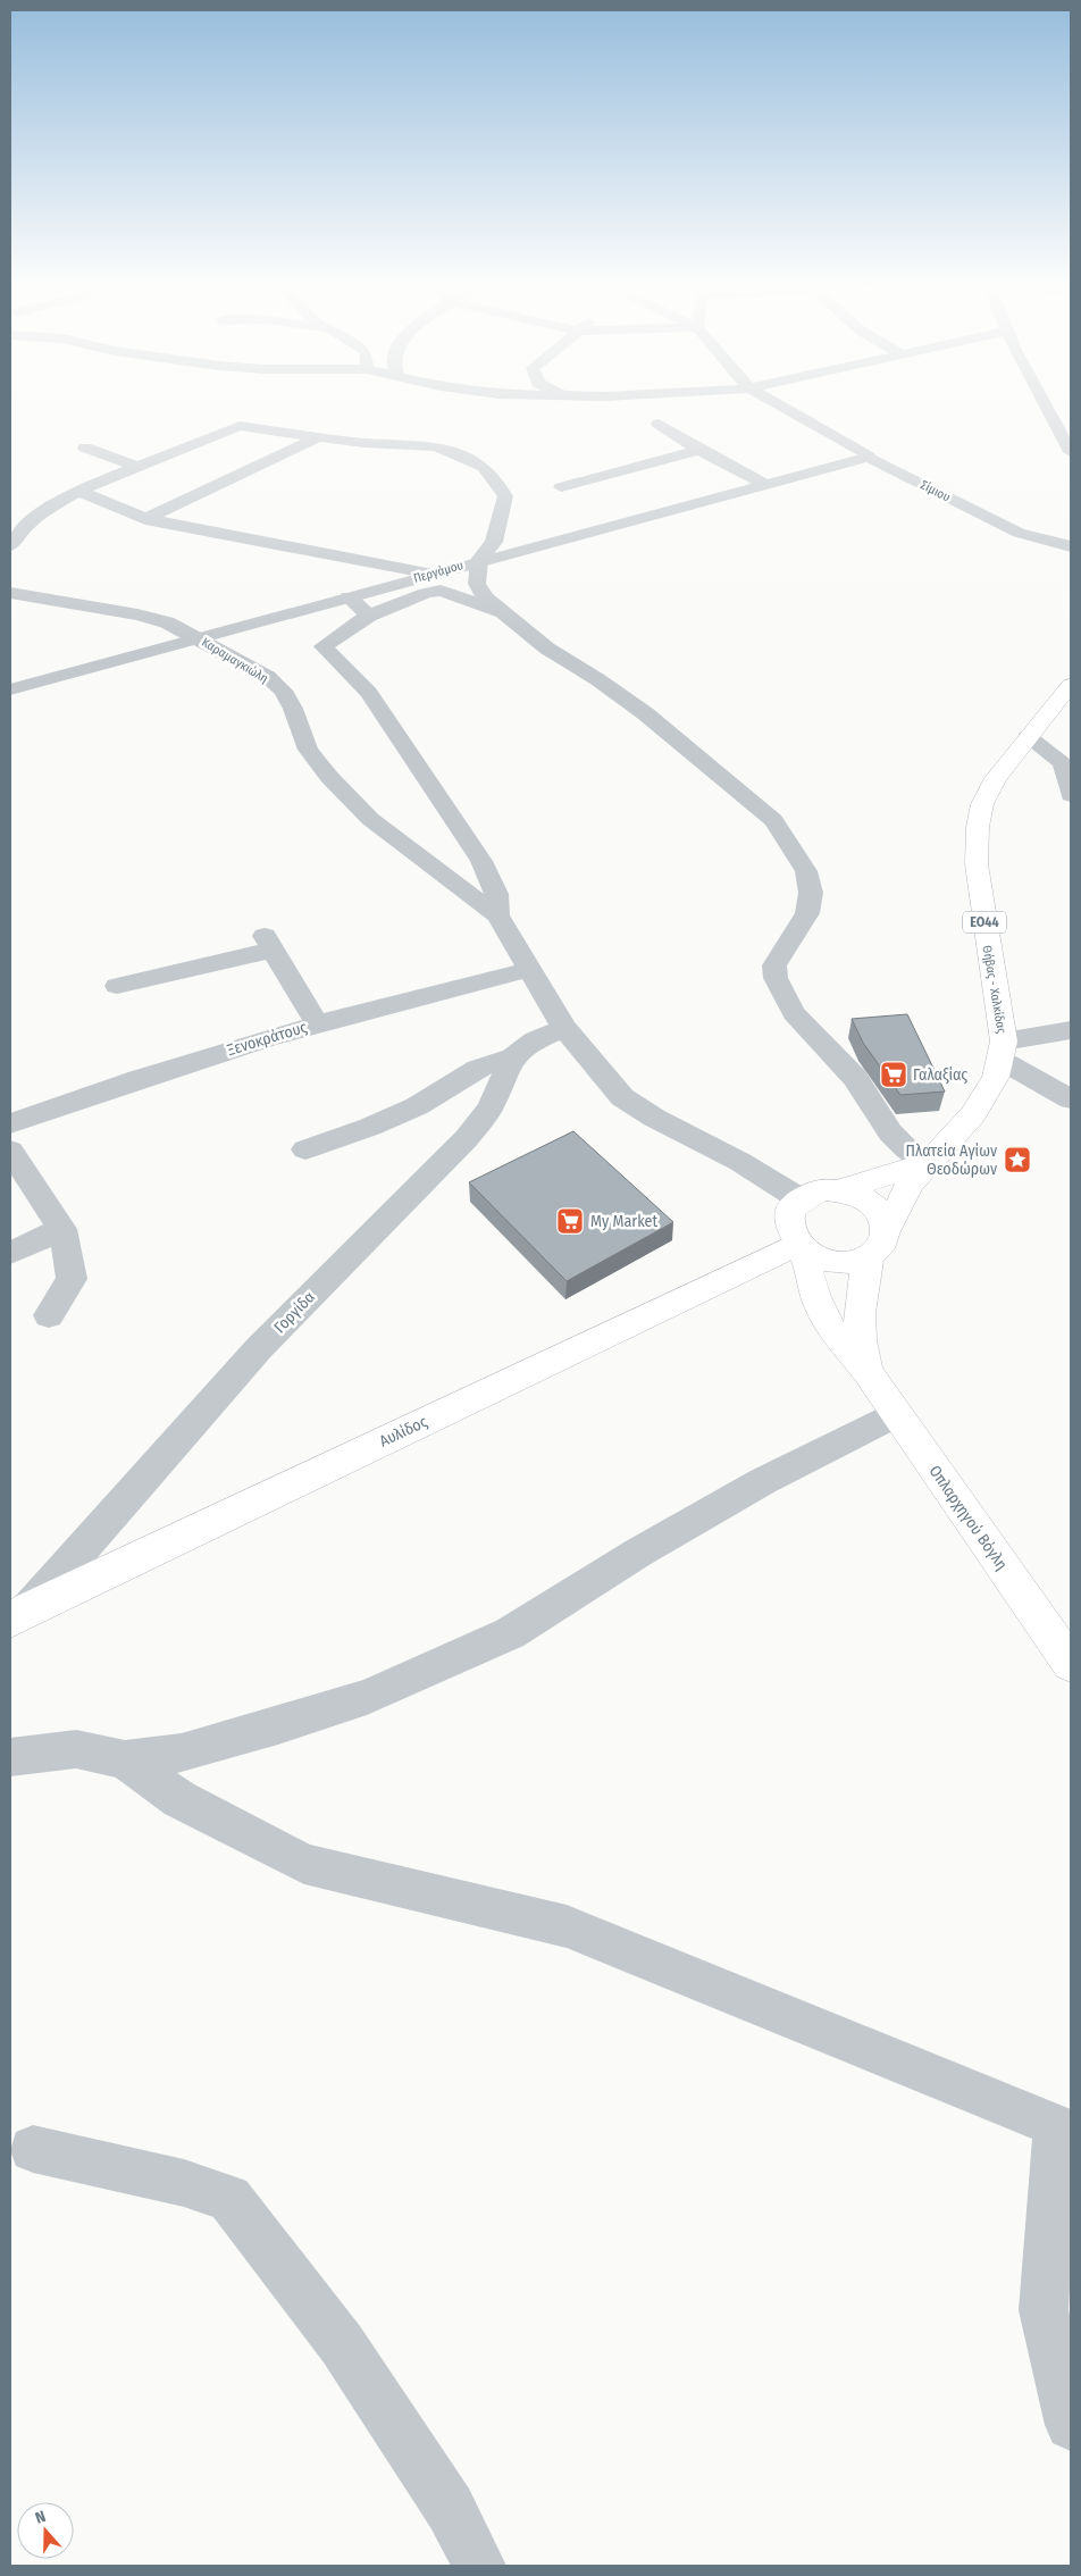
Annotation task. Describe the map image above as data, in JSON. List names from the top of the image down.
{
  "streets": {
    "main road": [
      "ΕΟ44",
      "Θήβας - Χαλκίδας",
      "Αυλίδος",
      "Οπλαρχηγού Βόγλη"
    ],
    "street": [
      "Σίμιου",
      "Περγάμου",
      "Καραμαγκιώλη",
      "Ξενοκράτους",
      "Γοργίδα"
    ]
  },
  "crossings": [
    ["Σίμιου", "Περγάμου"],
    ["Περγάμου", "Καραμαγκιώλη"],
    ["Γοργίδα", "Αυλίδος"],
    ["Αυλίδος", "Οπλαρχηγού Βόγλη"]
  ],
  "places": {
    "supermarket": ["Γαλαξίας", "My Market"],
    "place": ["Πλατεία Αγίων Θεοδώρων"]
  },
  "north": "top"
}
